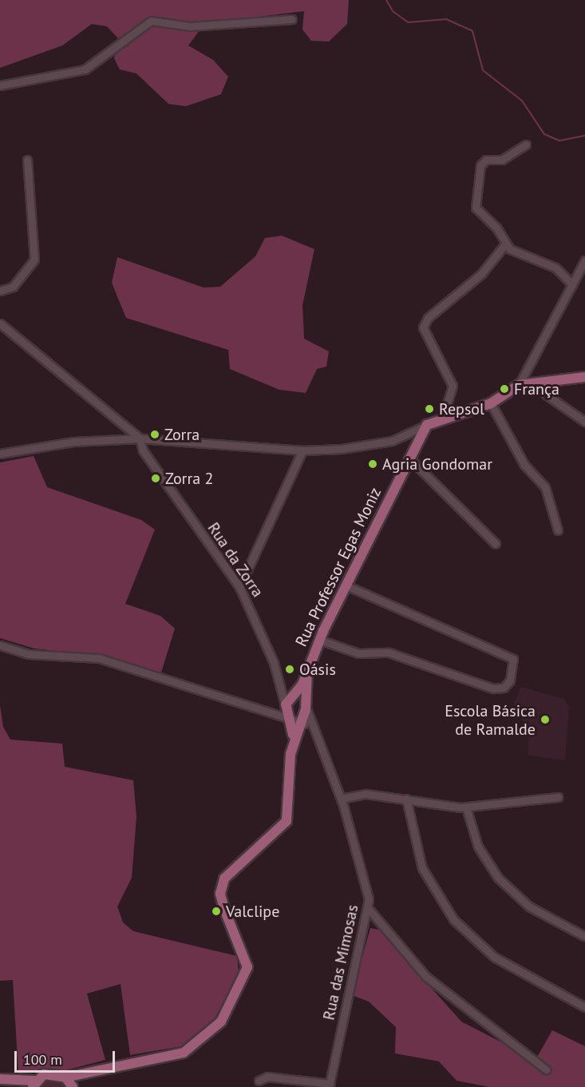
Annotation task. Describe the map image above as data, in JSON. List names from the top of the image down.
{
  "streets": {
    "main road": ["Rua Professor Egas Moniz"],
    "street": ["Rua da Zorra", "Rua das Mimosas"]
  },
  "crossings": [
    ["Rua da Zorra", "Rua Professor Egas Moniz"],
    ["Rua da Zorra", "Rua das Mimosas"],
    ["Rua Professor Egas Moniz", "Rua das Mimosas"]
  ],
  "places": [
    "França",
    "Repsol",
    "Zorra",
    "Agria Gondomar",
    "Zorra 2",
    "Oásis",
    "Escola Básica de Ramalde",
    "Valclipe"
  ],
  "scale_bar": "100 m"
}
